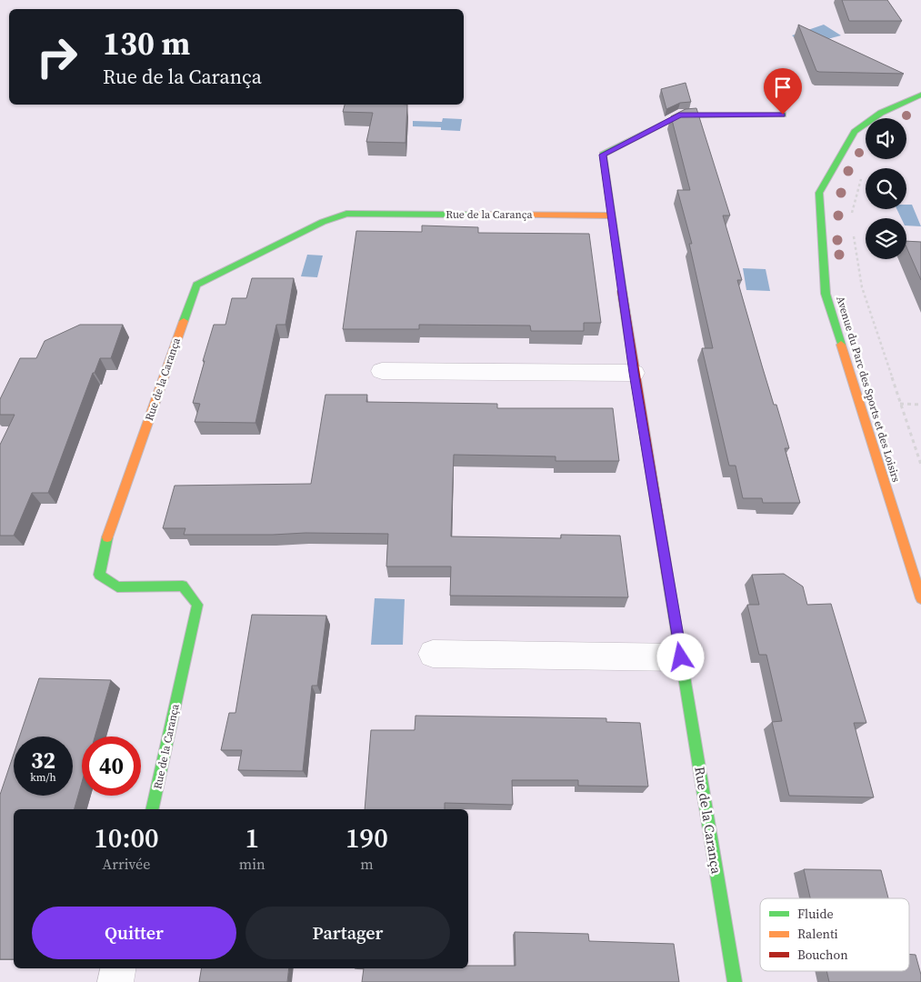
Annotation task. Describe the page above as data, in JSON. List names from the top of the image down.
{
  "streets": {
    "street": ["Rue de la Carança", "Avenue du Parc des Sports et des Loisirs"]
  },
  "legend": ["Fluide", "Ralenti", "Bouchon"],
  "page": {
    "turn": ["130 m", "Rue de la Carança"],
    "speed": "32 km/h",
    "limit": "40",
    "eta": [
      "10:00",
      "Arrivée",
      "1",
      "min",
      "190",
      "m"
    ],
    "buttons": ["Quitter", "Partager"]
  }
}
